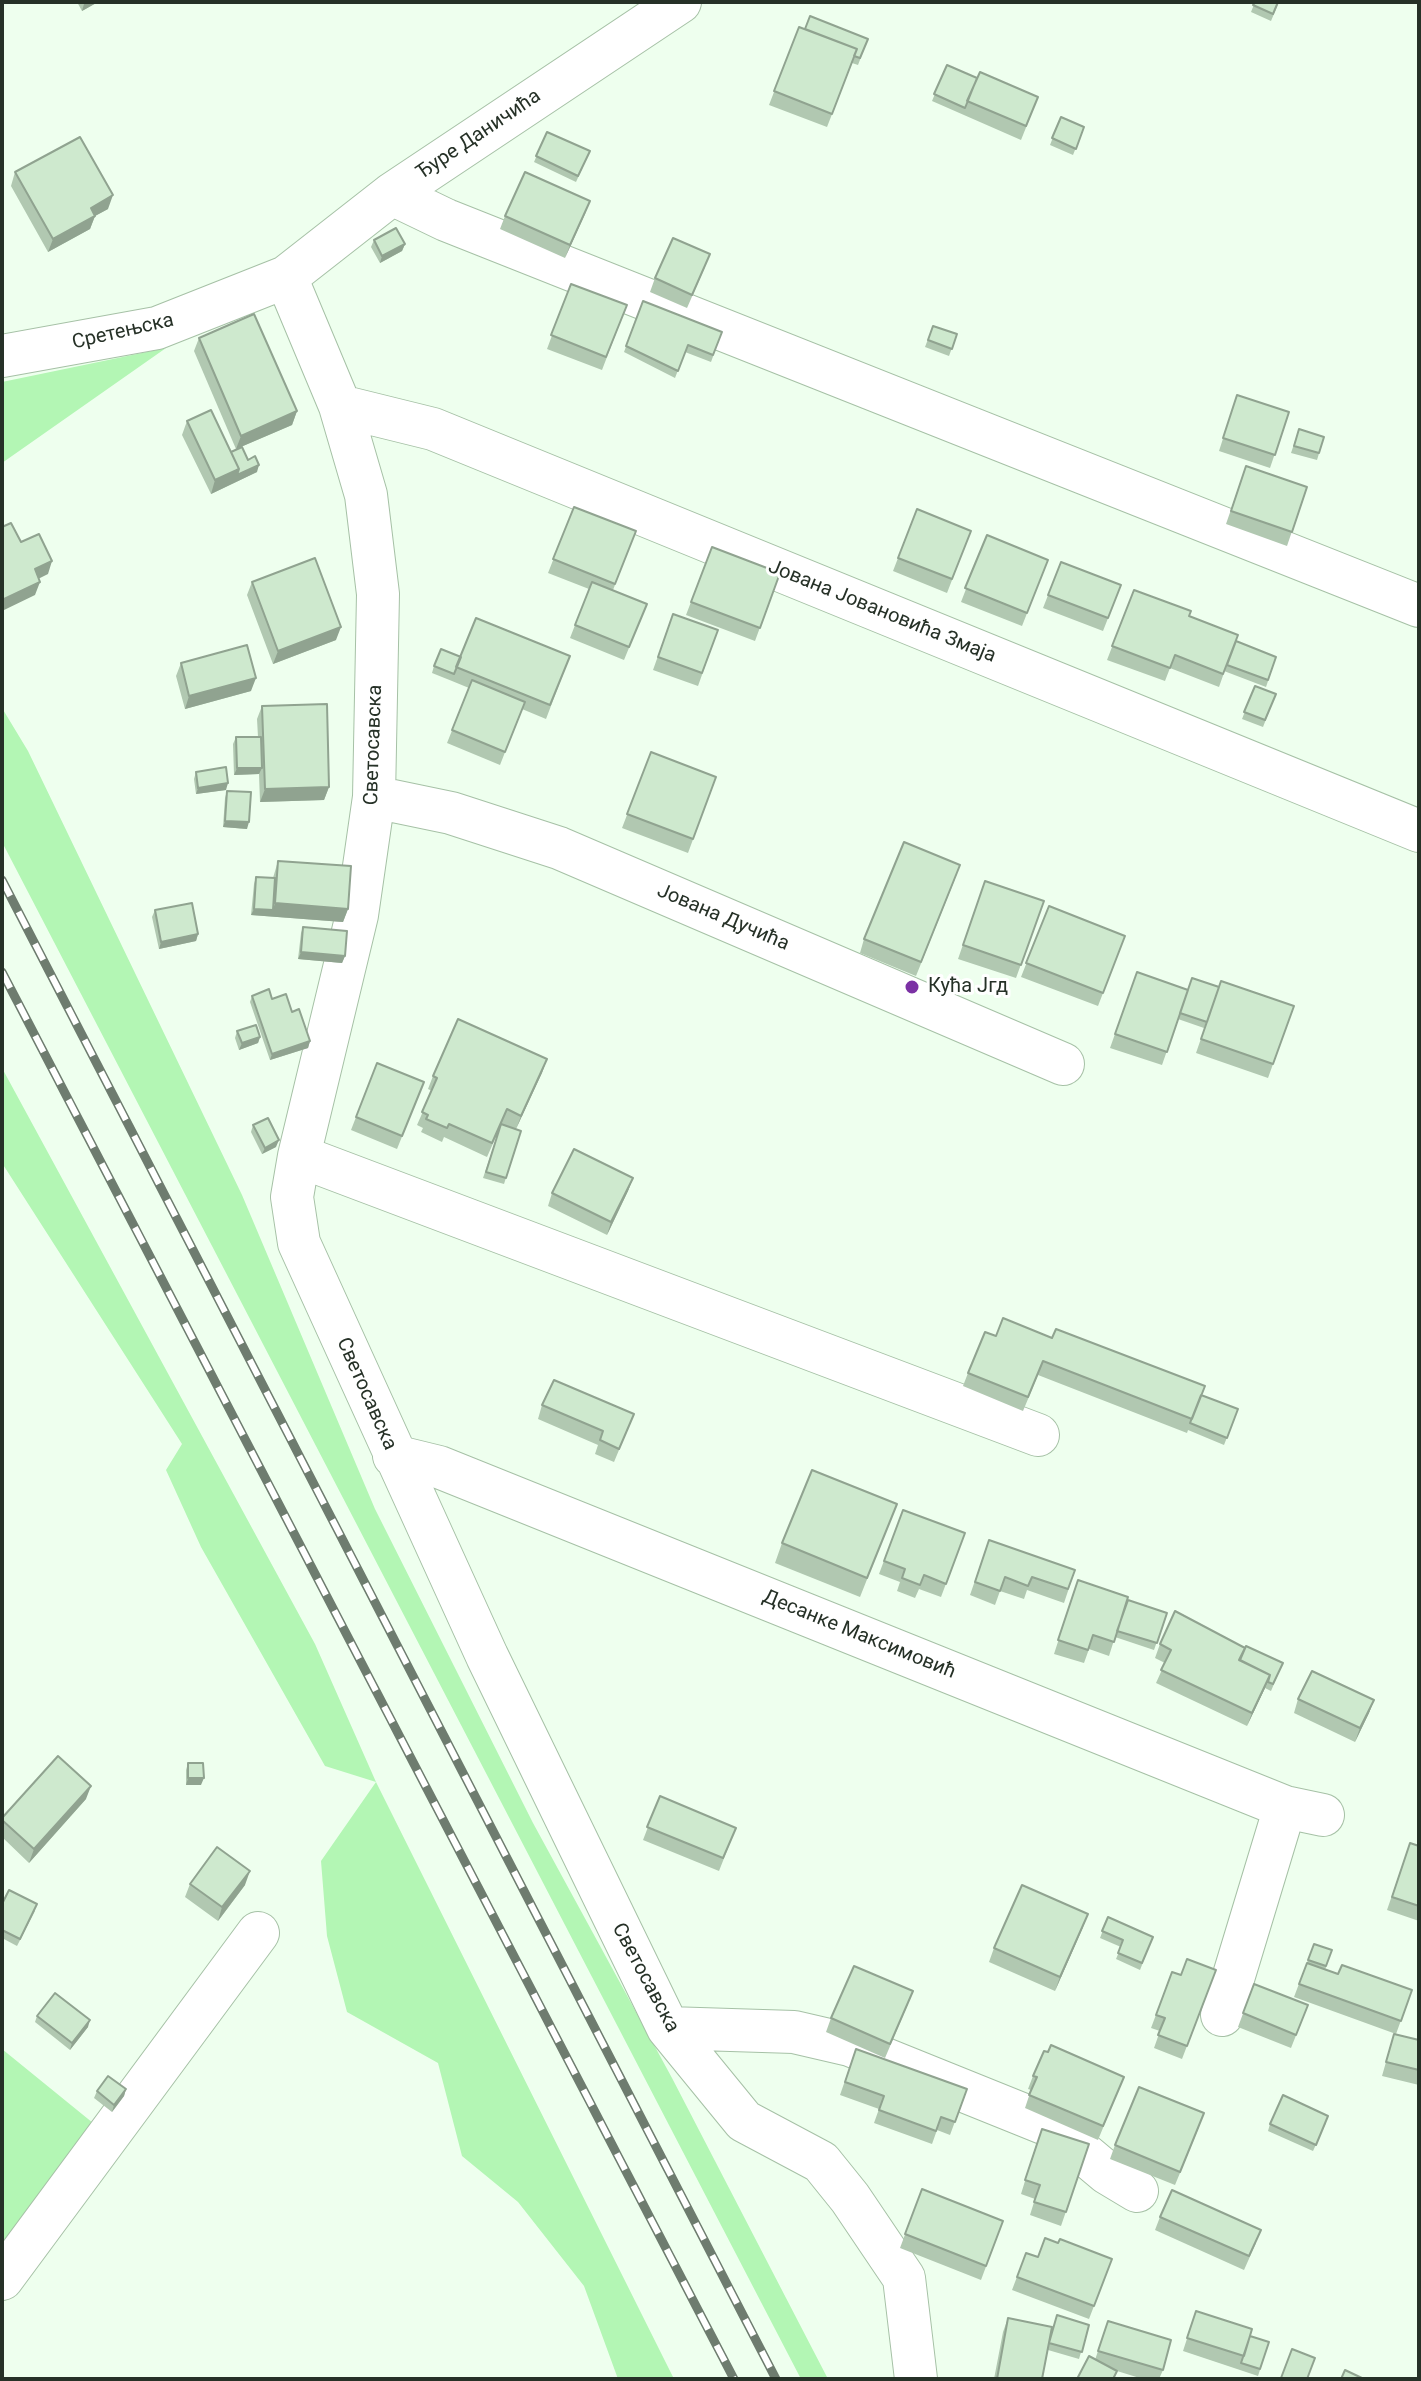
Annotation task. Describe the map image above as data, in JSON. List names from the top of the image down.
{
  "streets": {
    "street": [
      "Ђуре Даничића",
      "Сретењска",
      "Јована Јовановића Змаја",
      "Светосавска",
      "Јована Дучића",
      "Десанке Максимовић"
    ]
  },
  "crossings": [
    ["Ђуре Даничића", "Сретењска"],
    ["Ђуре Даничића", "Светосавска"],
    ["Сретењска", "Светосавска"],
    ["Јована Јовановића Змаја", "Светосавска"],
    ["Светосавска", "Јована Дучића"],
    ["Светосавска", "Десанке Максимовић"]
  ],
  "places": ["Кућа Јгд"]
}
